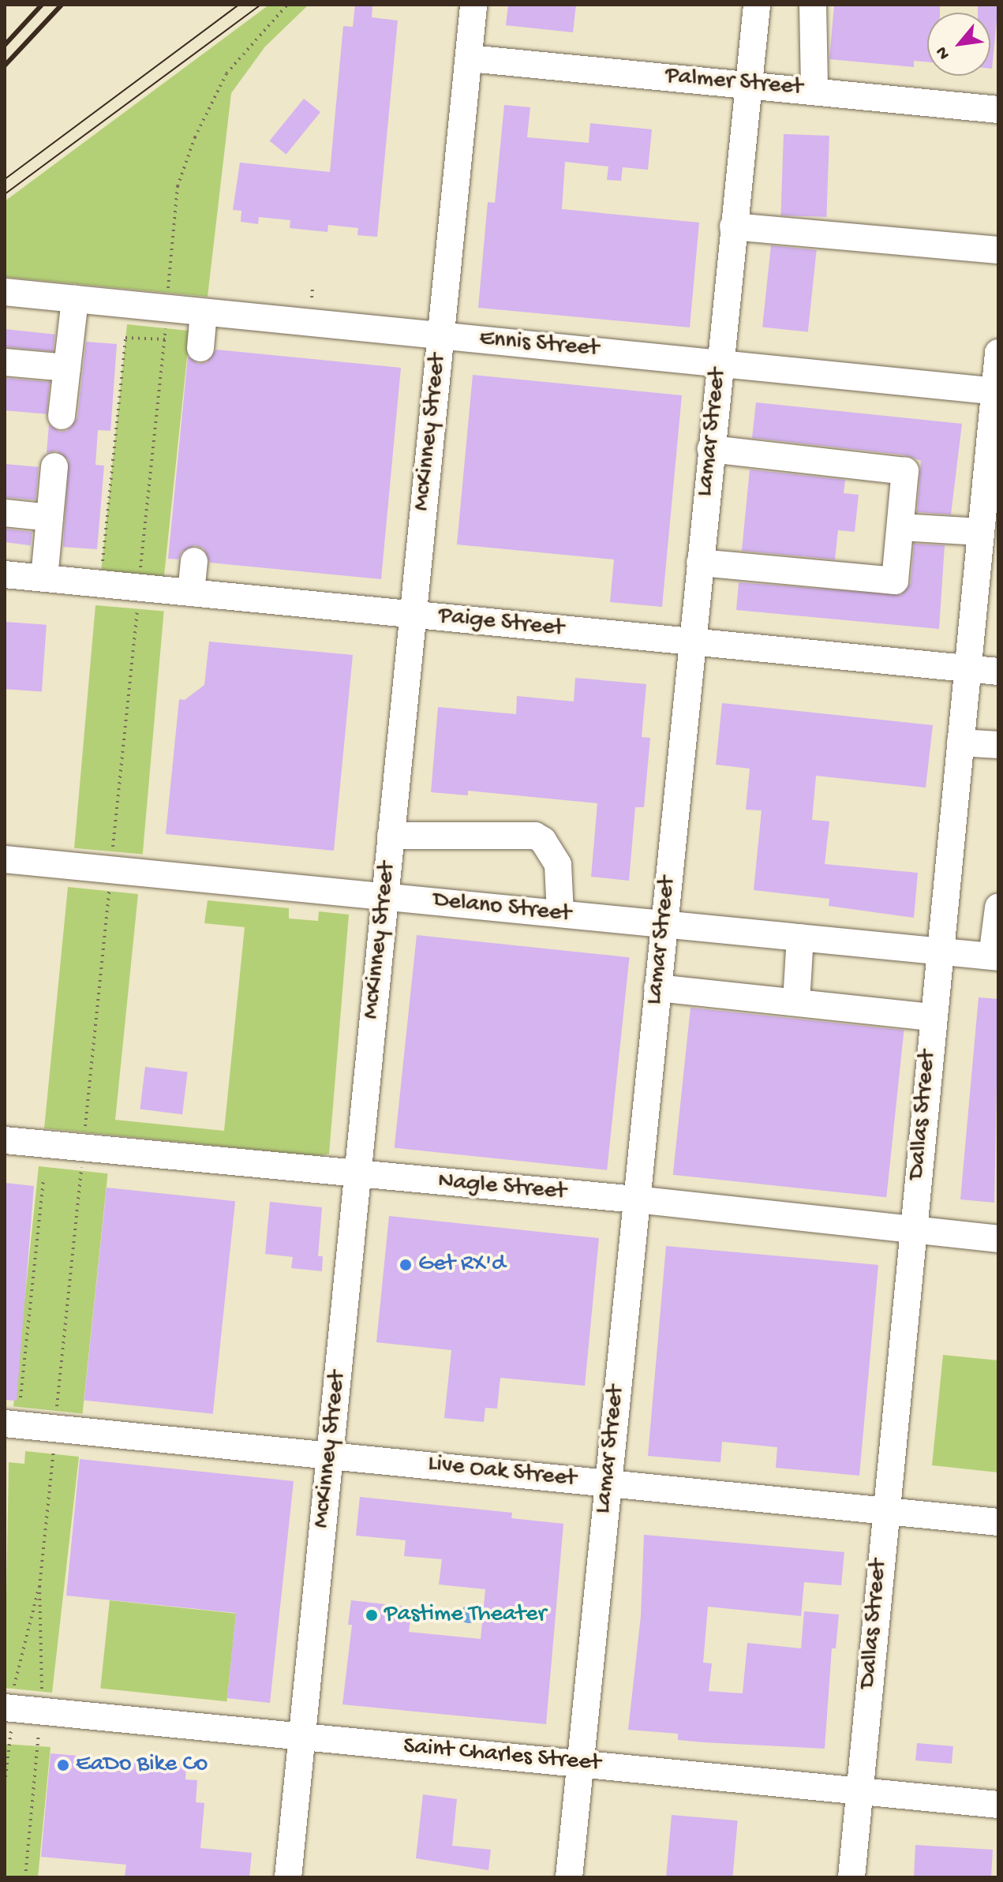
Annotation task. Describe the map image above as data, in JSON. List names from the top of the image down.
{
  "streets": {
    "street": [
      "Palmer Street",
      "Ennis Street",
      "McKinney Street",
      "Lamar Street",
      "Paige Street",
      "Delano Street",
      "Dallas Street",
      "Nagle Street",
      "Live Oak Street",
      "Saint Charles Street"
    ]
  },
  "crossings": [
    ["Palmer Street", "McKinney Street"],
    ["Palmer Street", "Lamar Street"],
    ["Ennis Street", "McKinney Street"],
    ["Ennis Street", "Lamar Street"],
    ["Ennis Street", "Dallas Street"],
    ["McKinney Street", "Paige Street"],
    ["McKinney Street", "Delano Street"],
    ["McKinney Street", "Nagle Street"],
    ["McKinney Street", "Live Oak Street"],
    ["McKinney Street", "Saint Charles Street"],
    ["Lamar Street", "Paige Street"],
    ["Lamar Street", "Delano Street"],
    ["Lamar Street", "Nagle Street"],
    ["Lamar Street", "Live Oak Street"],
    ["Lamar Street", "Saint Charles Street"],
    ["Paige Street", "Dallas Street"],
    ["Delano Street", "Dallas Street"],
    ["Dallas Street", "Nagle Street"],
    ["Dallas Street", "Live Oak Street"],
    ["Dallas Street", "Saint Charles Street"]
  ],
  "places": ["Get RX'd", "Pastime Theater", "EaDo Bike Co"],
  "north": "bottom left"
}
